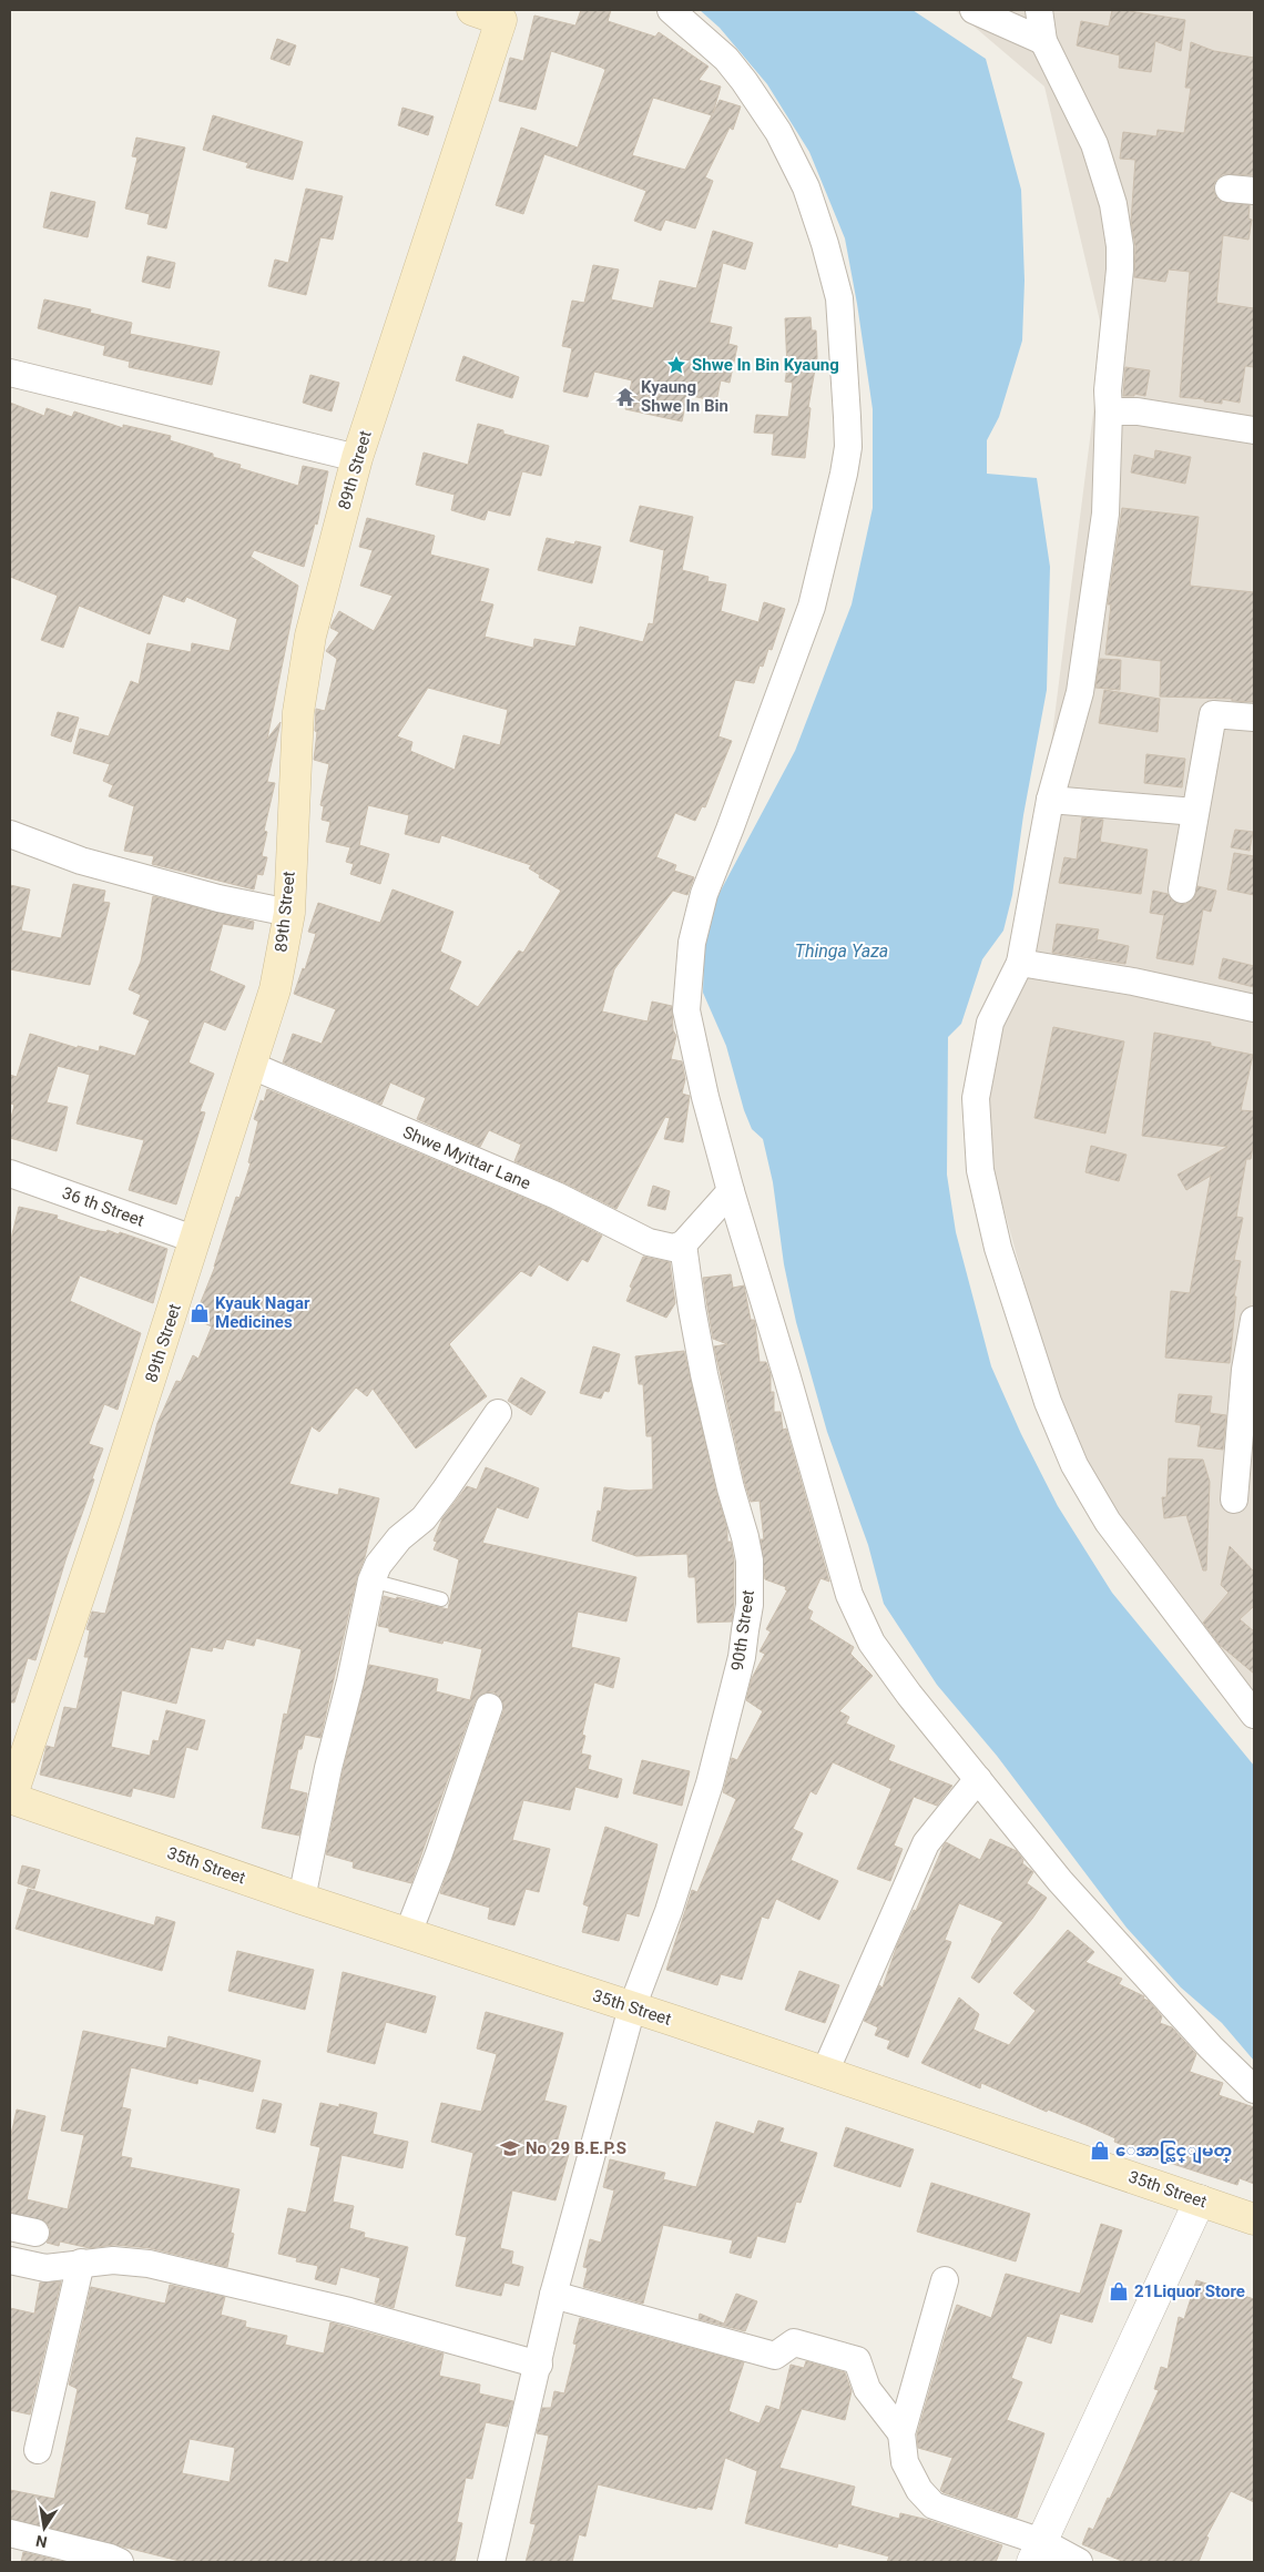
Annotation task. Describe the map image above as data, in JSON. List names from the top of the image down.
{
  "streets": {
    "main road": ["89th Street", "35th Street"],
    "street": ["Shwe Myittar Lane", "36 th Street", "90th Street"]
  },
  "crossings": [
    ["89th Street", "Shwe Myittar Lane"],
    ["89th Street", "36 th Street"],
    ["89th Street", "35th Street"],
    ["Shwe Myittar Lane", "90th Street"],
    ["90th Street", "35th Street"]
  ],
  "water": ["Thinga Yaza"],
  "places": {
    "place": ["Shwe In Bin Kyaung"],
    "temple": ["Kyaung Shwe In Bin"],
    "shop": ["Kyauk Nagar Medicines", "ေအာင္လြင္ျမတ္", "21Liquor Store"],
    "school or university": ["No 29 B.E.P.S"]
  },
  "north": "bottom"
}
